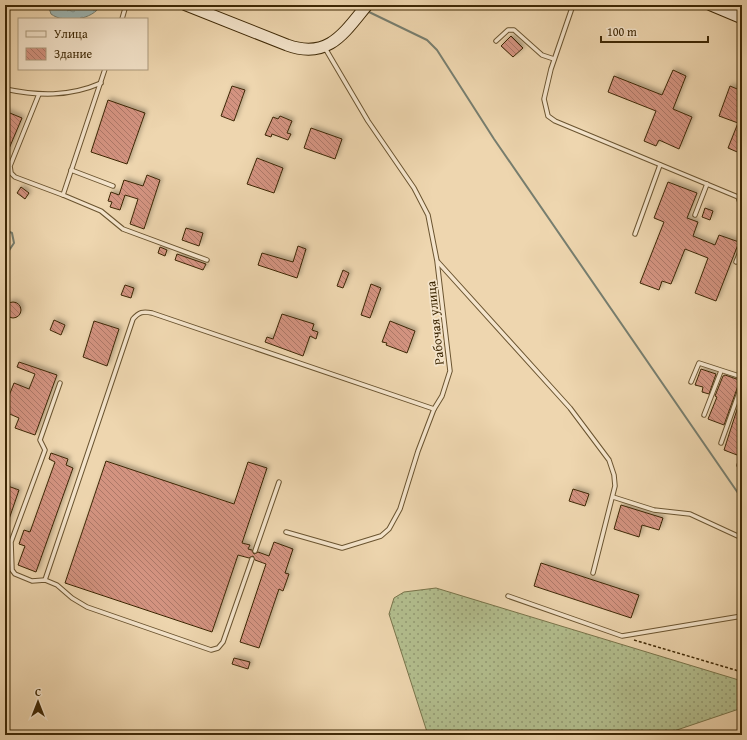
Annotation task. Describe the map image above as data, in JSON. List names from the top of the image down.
{
  "streets": {
    "lane": ["Рабочая улица"]
  },
  "legend": ["Улица", "Здание"],
  "scale_bar": "100 m",
  "north": "top"
}
